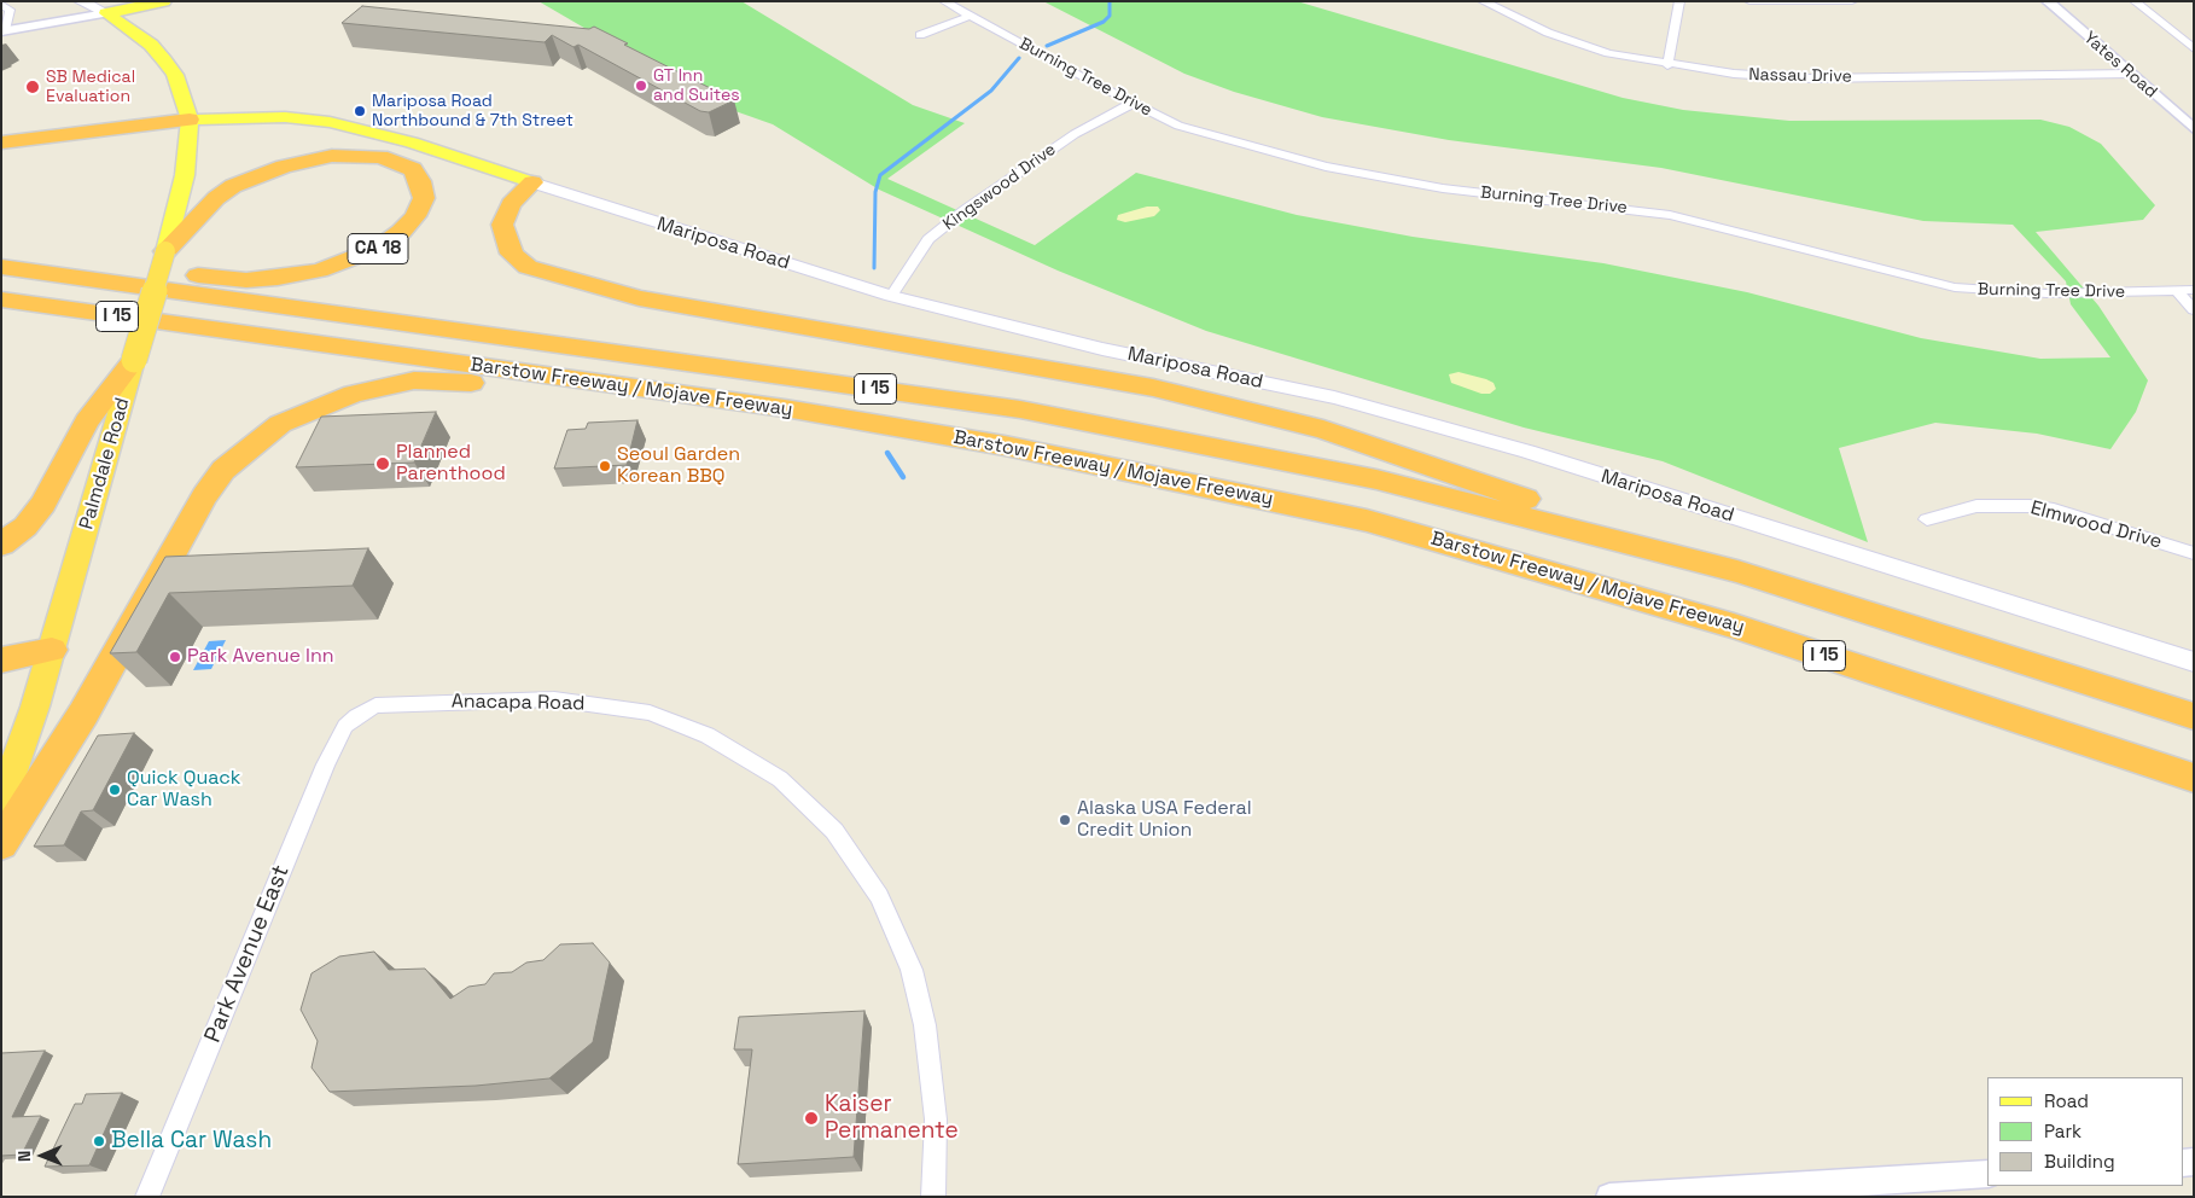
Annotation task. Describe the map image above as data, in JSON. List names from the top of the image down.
{
  "streets": {
    "highway": [
      "CA 18",
      "I 15",
      "Barstow Freeway / Mojave Freeway",
      "Palmdale Road"
    ],
    "main road": ["Mariposa Road"],
    "street": [
      "Yates Road",
      "Nassau Drive",
      "Burning Tree Drive",
      "Kingswood Drive",
      "Elmwood Drive",
      "Anacapa Road",
      "Park Avenue East"
    ]
  },
  "crossings": [
    ["Yates Road", "Nassau Drive"],
    ["Burning Tree Drive", "Kingswood Drive"],
    ["Kingswood Drive", "Mariposa Road"],
    ["Mariposa Road", "Palmdale Road"],
    ["CA 18", "Palmdale Road"],
    ["Anacapa Road", "Park Avenue East"]
  ],
  "places": [
    "GT Inn and Suites",
    "SB Medical Evaluation",
    "Mariposa Road Northbound & 7th Street",
    "Planned Parenthood",
    "Seoul Garden Korean BBQ",
    "Park Avenue Inn",
    "Quick Quack Car Wash",
    "Alaska USA Federal Credit Union",
    "Kaiser Permanente",
    "Bella Car Wash"
  ],
  "legend": ["Road", "Park", "Building"],
  "north": "left"
}
